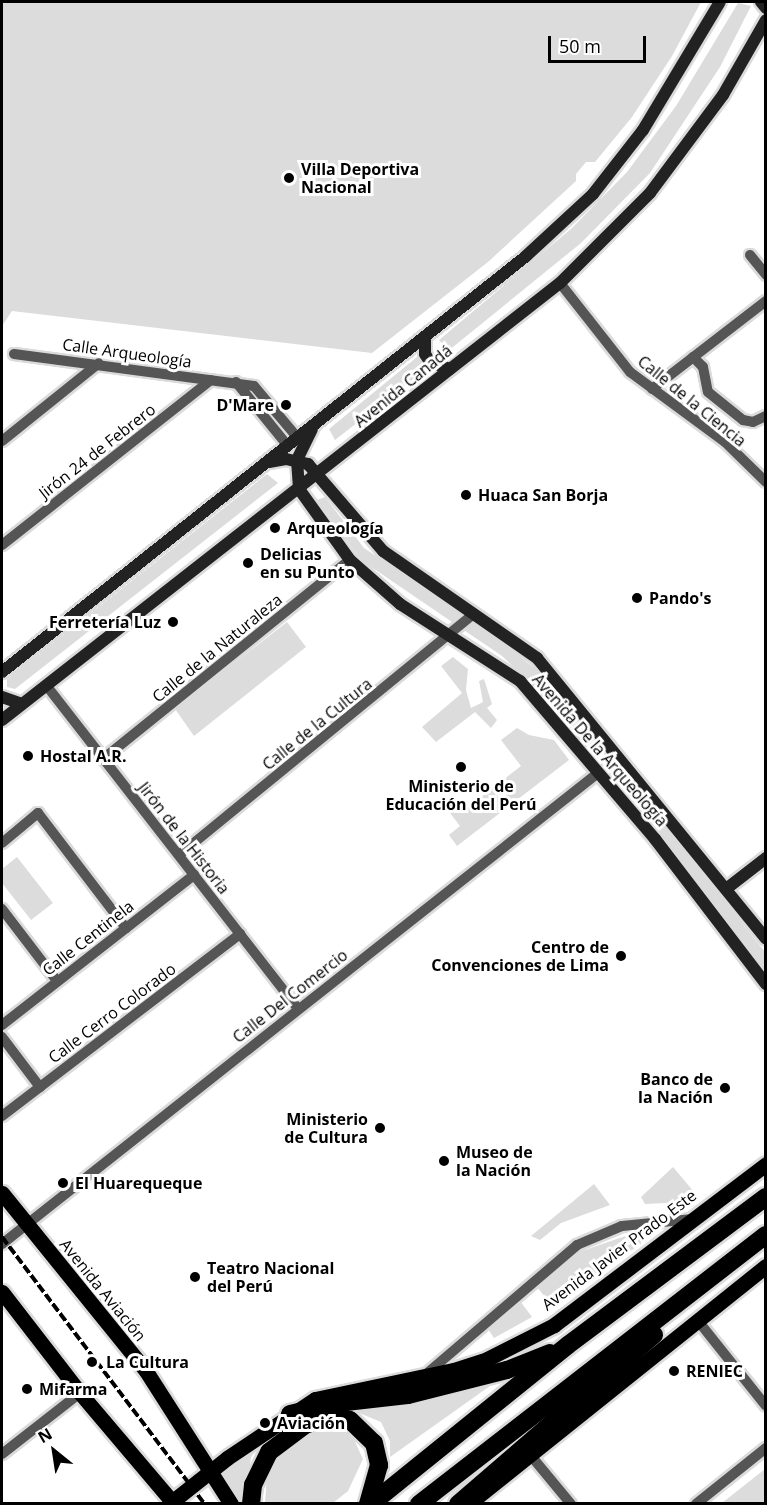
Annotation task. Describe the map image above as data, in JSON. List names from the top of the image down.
{
  "streets": {
    "main road": [
      "Avenida Canadá",
      "Avenida De la Arqueología",
      "Avenida Javier Prado Este",
      "Avenida Aviación"
    ],
    "street": [
      "Calle Arqueología",
      "Calle de la Ciencia",
      "Jirón 24 de Febrero",
      "Calle de la Naturaleza",
      "Calle de la Cultura",
      "Jirón de la Historia",
      "Calle Centinela",
      "Calle Del Comercio",
      "Calle Cerro Colorado"
    ]
  },
  "crossings": [
    ["Calle Arqueología", "Avenida Canadá"],
    ["Calle Arqueología", "Jirón 24 de Febrero"],
    ["Avenida Canadá", "Calle de la Ciencia"],
    ["Avenida Canadá", "Avenida De la Arqueología"],
    ["Avenida Canadá", "Jirón de la Historia"],
    ["Calle de la Naturaleza", "Avenida De la Arqueología"],
    ["Calle de la Naturaleza", "Jirón de la Historia"],
    ["Calle de la Cultura", "Avenida De la Arqueología"],
    ["Calle de la Cultura", "Jirón de la Historia"],
    ["Avenida De la Arqueología", "Calle Del Comercio"],
    ["Jirón de la Historia", "Calle Centinela"],
    ["Jirón de la Historia", "Calle Del Comercio"],
    ["Jirón de la Historia", "Calle Cerro Colorado"],
    ["Calle Del Comercio", "Avenida Aviación"],
    ["Avenida Javier Prado Este", "Avenida Aviación"]
  ],
  "places": [
    "Villa Deportiva Nacional",
    "D'Mare",
    "Huaca San Borja",
    "Arqueología",
    "Delicias en su Punto",
    "Pando's",
    "Ferretería Luz",
    "Hostal A.R.",
    "Ministerio de Educación del Perú",
    "Centro de Convenciones de Lima",
    "Banco de la Nación",
    "Ministerio de Cultura",
    "Museo de la Nación",
    "El Huarequeque",
    "Teatro Nacional del Perú",
    "La Cultura",
    "RENIEC",
    "Mifarma",
    "Aviación"
  ],
  "scale_bar": "50 m",
  "north": "top left"
}
